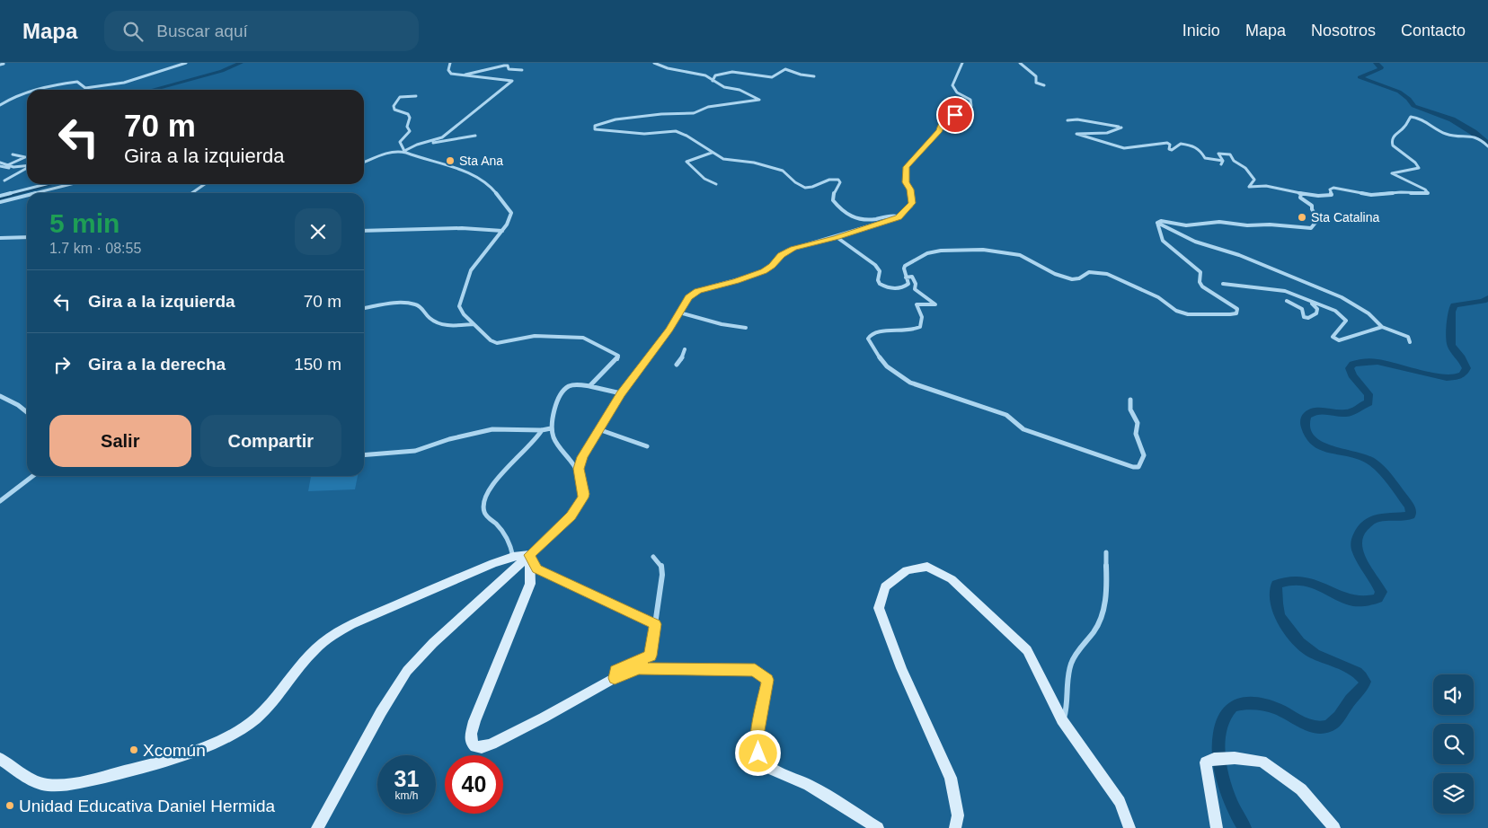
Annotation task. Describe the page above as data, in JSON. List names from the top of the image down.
{
  "places": [
    "Sta Ana",
    "Sta Catalina",
    "Xcomún",
    "Unidad Educativa Daniel Hermida"
  ],
  "page": {
    "header": "Mapa",
    "search": "Buscar aquí",
    "nav": [
      "Inicio",
      "Mapa",
      "Nosotros",
      "Contacto"
    ],
    "turn": ["70 m", "Gira a la izquierda"],
    "heading": ["5 min", "1.7 km · 08:55"],
    "list": [
      {
        "name": "Gira a la izquierda",
        "value": "70 m"
      },
      {
        "name": "Gira a la derecha",
        "value": "150 m"
      }
    ],
    "buttons": ["Salir", "Compartir"],
    "speed": "31 km/h",
    "limit": "40"
  }
}
